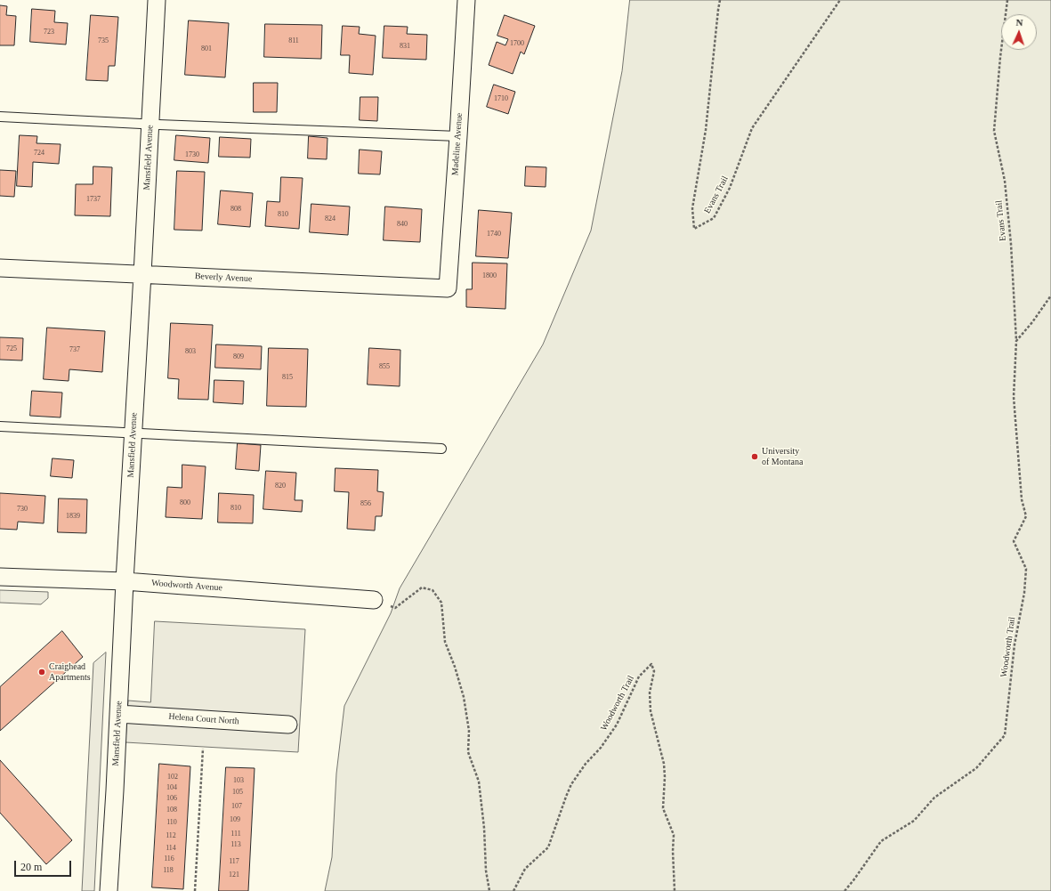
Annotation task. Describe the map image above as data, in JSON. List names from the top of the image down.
{
  "streets": {
    "street": [
      "Madeline Avenue",
      "Mansfield Avenue",
      "Beverly Avenue",
      "Woodworth Avenue",
      "Helena Court North"
    ],
    "path": ["Evans Trail", "Woodworth Trail"]
  },
  "crossings": [
    ["Madeline Avenue", "Beverly Avenue"],
    ["Mansfield Avenue", "Beverly Avenue"],
    ["Mansfield Avenue", "Woodworth Avenue"],
    ["Mansfield Avenue", "Helena Court North"],
    ["Evans Trail", "Woodworth Trail"]
  ],
  "places": ["University of Montana", "Craighead Apartments"],
  "house_numbers": [
    "723",
    "735",
    "811",
    "1700",
    "831",
    "801",
    "1710",
    "724",
    "1730",
    "1737",
    "808",
    "810",
    "824",
    "840",
    "1740",
    "1800",
    "725",
    "737",
    "803",
    "809",
    "855",
    "815",
    "820",
    "800",
    "856",
    "810",
    "730",
    "1839",
    "102",
    "103",
    "104",
    "105",
    "106",
    "107",
    "108",
    "109",
    "110",
    "111",
    "112",
    "113",
    "114",
    "116",
    "117",
    "118",
    "121"
  ],
  "scale_bar": "20 m",
  "north": "top"
}
